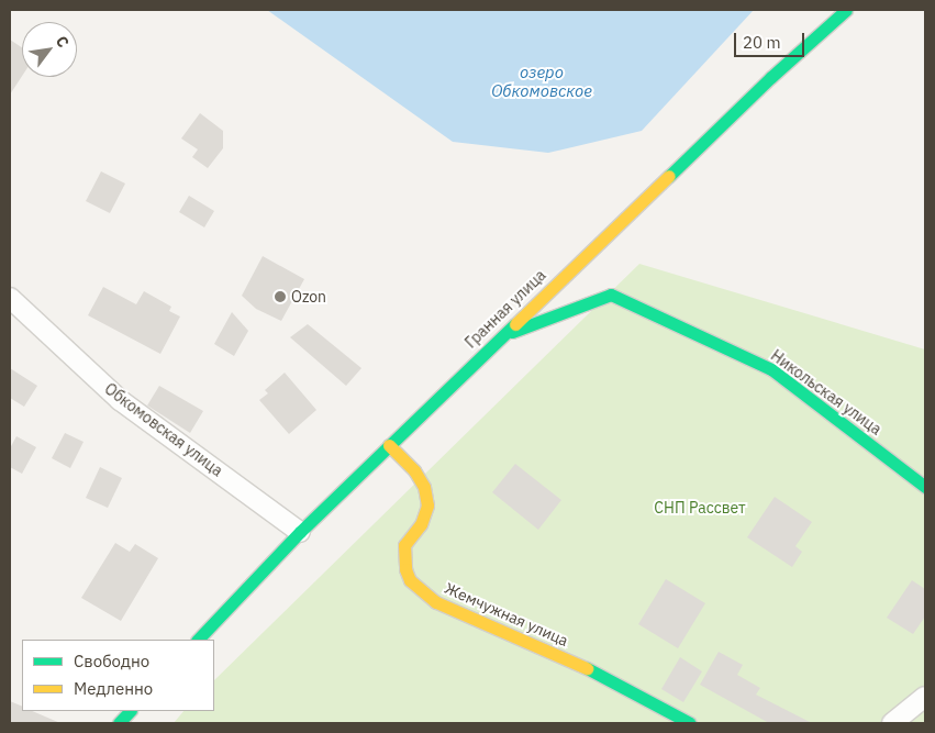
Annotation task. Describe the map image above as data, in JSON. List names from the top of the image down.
{
  "streets": {
    "street": [
      "Гранная улица",
      "Никольская улица",
      "Обкомовская улица",
      "Жемчужная улица"
    ]
  },
  "crossings": [
    ["Гранная улица", "Никольская улица"],
    ["Гранная улица", "Обкомовская улица"],
    ["Гранная улица", "Жемчужная улица"]
  ],
  "water": ["озеро Обкомовское"],
  "parks": ["СНП Рассвет"],
  "places": ["Ozon"],
  "legend": ["Свободно", "Медленно"],
  "scale_bar": "20 m",
  "north": "top right"
}
